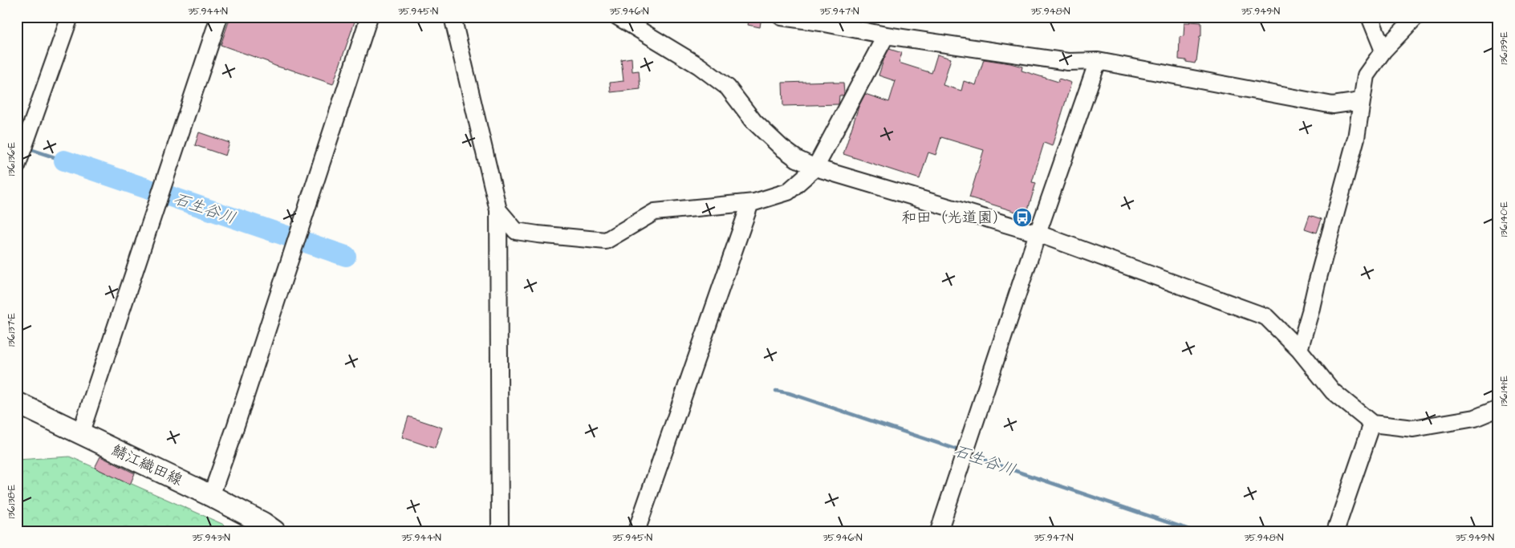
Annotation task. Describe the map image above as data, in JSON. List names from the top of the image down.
{
  "streets": {
    "main road": ["鯖江織田線"]
  },
  "water": ["石生谷川"],
  "places": {
    "bus stop": ["和田（光道園）"]
  },
  "coordinates": [
    "35.944°N",
    "35.945°N",
    "35.946°N",
    "35.947°N",
    "35.948°N",
    "35.949°N",
    "136.139°E",
    "136.136°E",
    "136.140°E",
    "136.137°E",
    "136.141°E",
    "136.138°E",
    "35.943°N"
  ]
}
